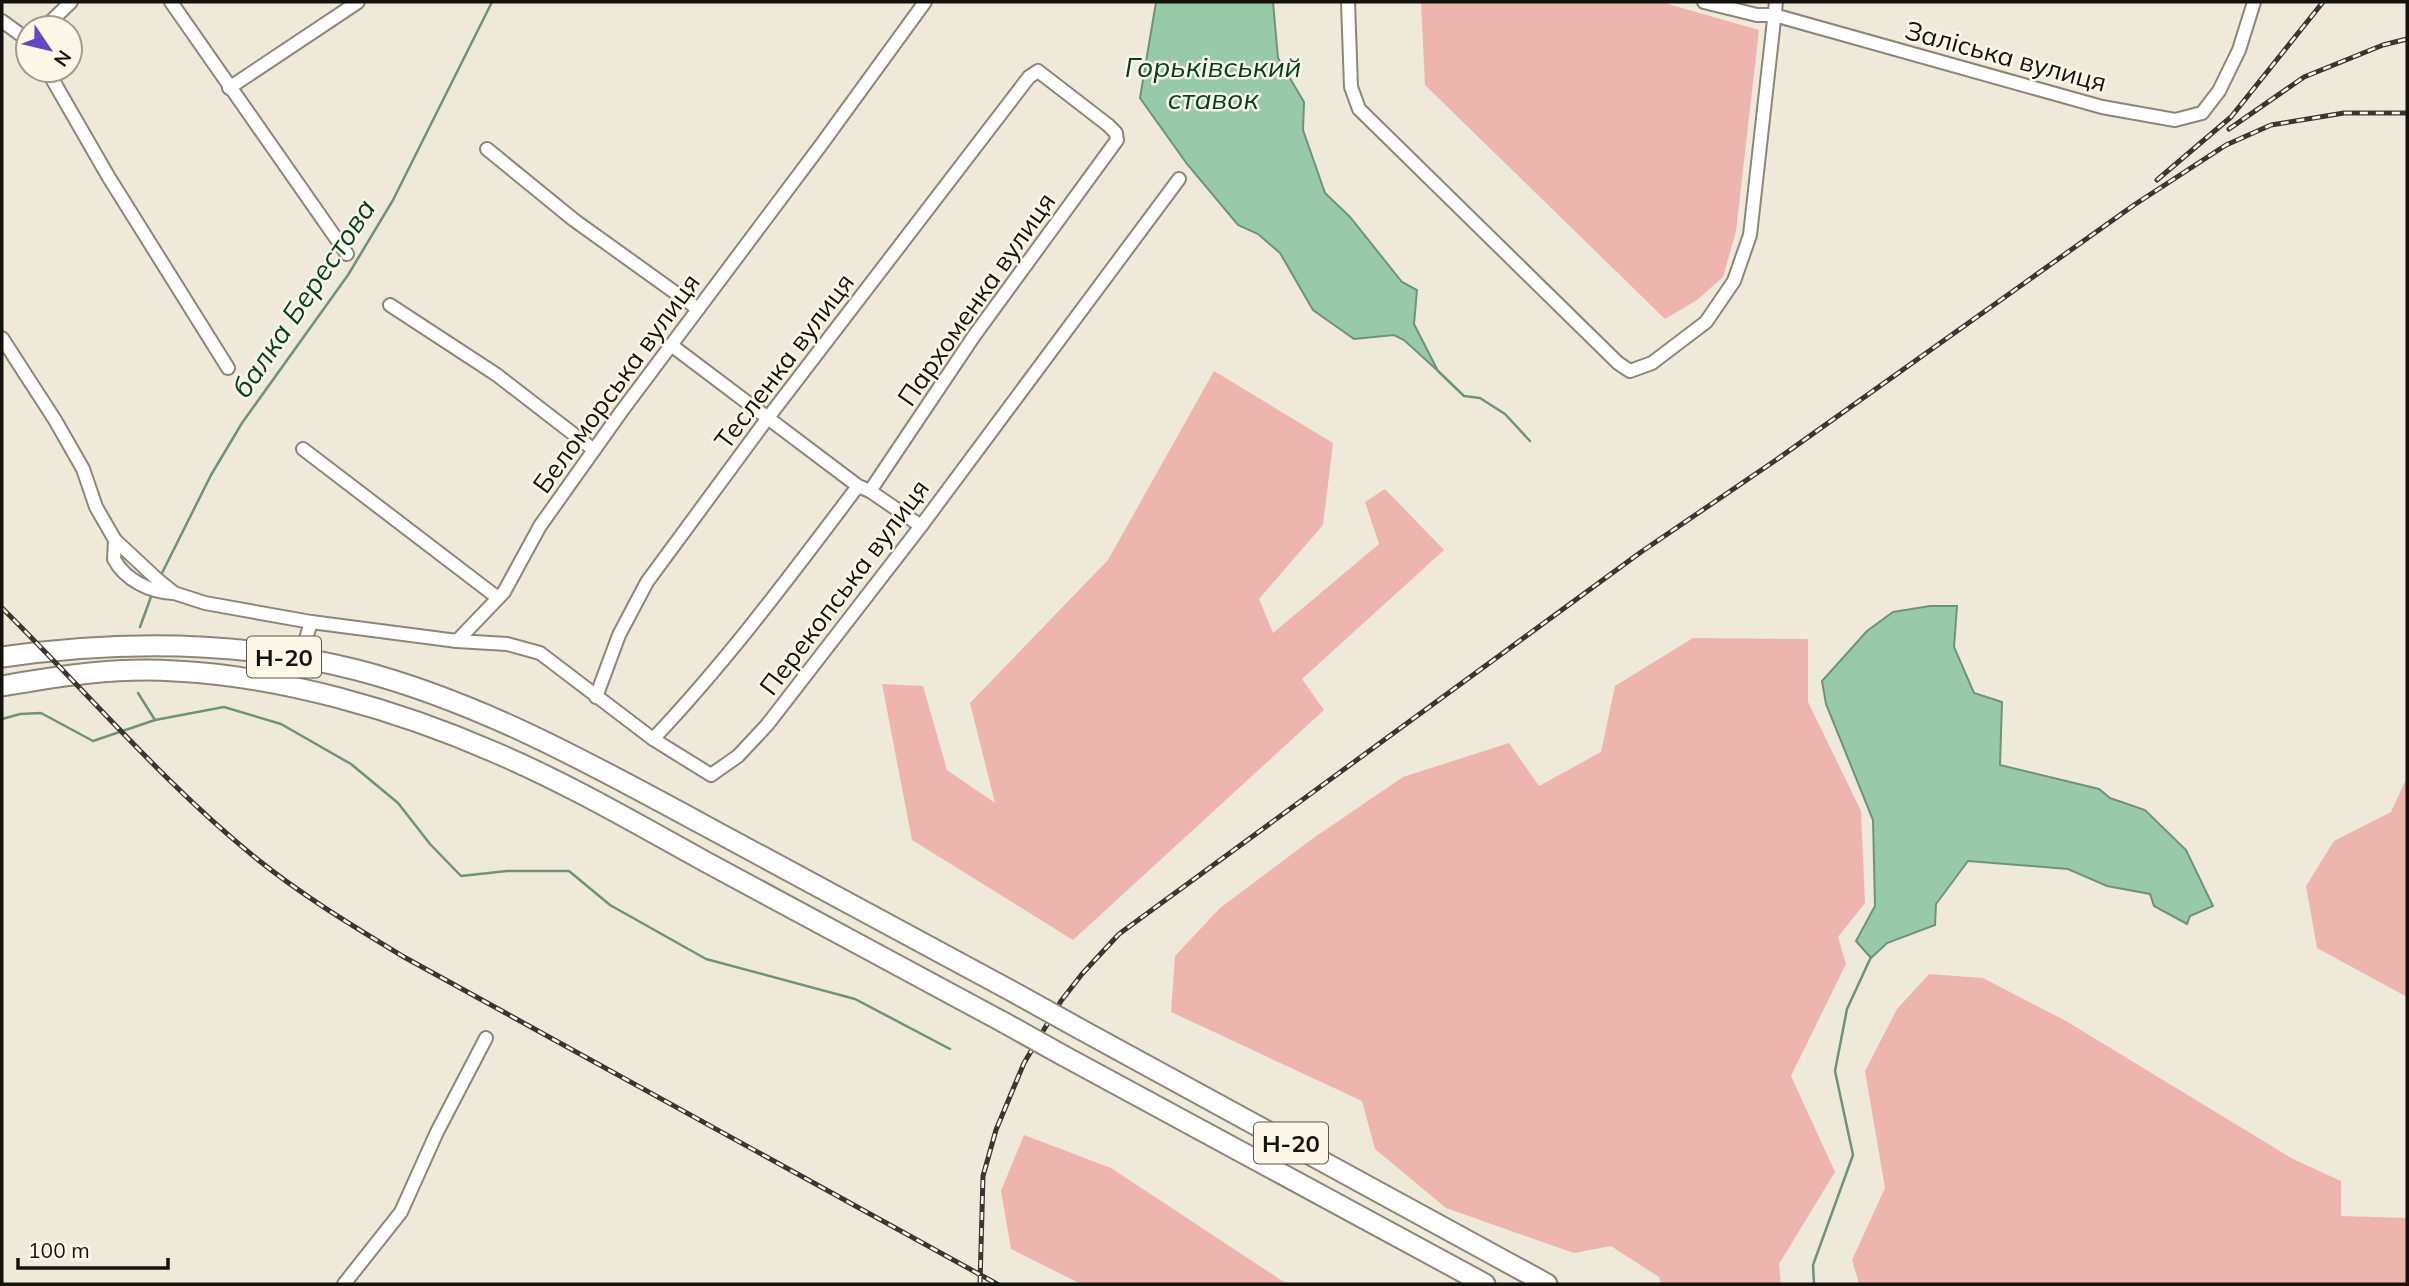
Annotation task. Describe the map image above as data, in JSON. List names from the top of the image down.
{
  "streets": {
    "main road": ["Н-20"],
    "street": [
      "Заліська вулиця",
      "Пархоменка вулиця",
      "Тесленка вулиця",
      "Беломорська вулиця",
      "Перекопська вулиця"
    ]
  },
  "crossings": [
    ["Пархоменка вулиця", "Тесленка вулиця"],
    ["Пархоменка вулиця", "Перекопська вулиця"],
    ["Тесленка вулиця", "Перекопська вулиця"],
    ["Беломорська вулиця", "Перекопська вулиця"]
  ],
  "water": ["Горьківський ставок", "балка Берестова"],
  "scale_bar": "100 m",
  "north": "bottom right"
}
